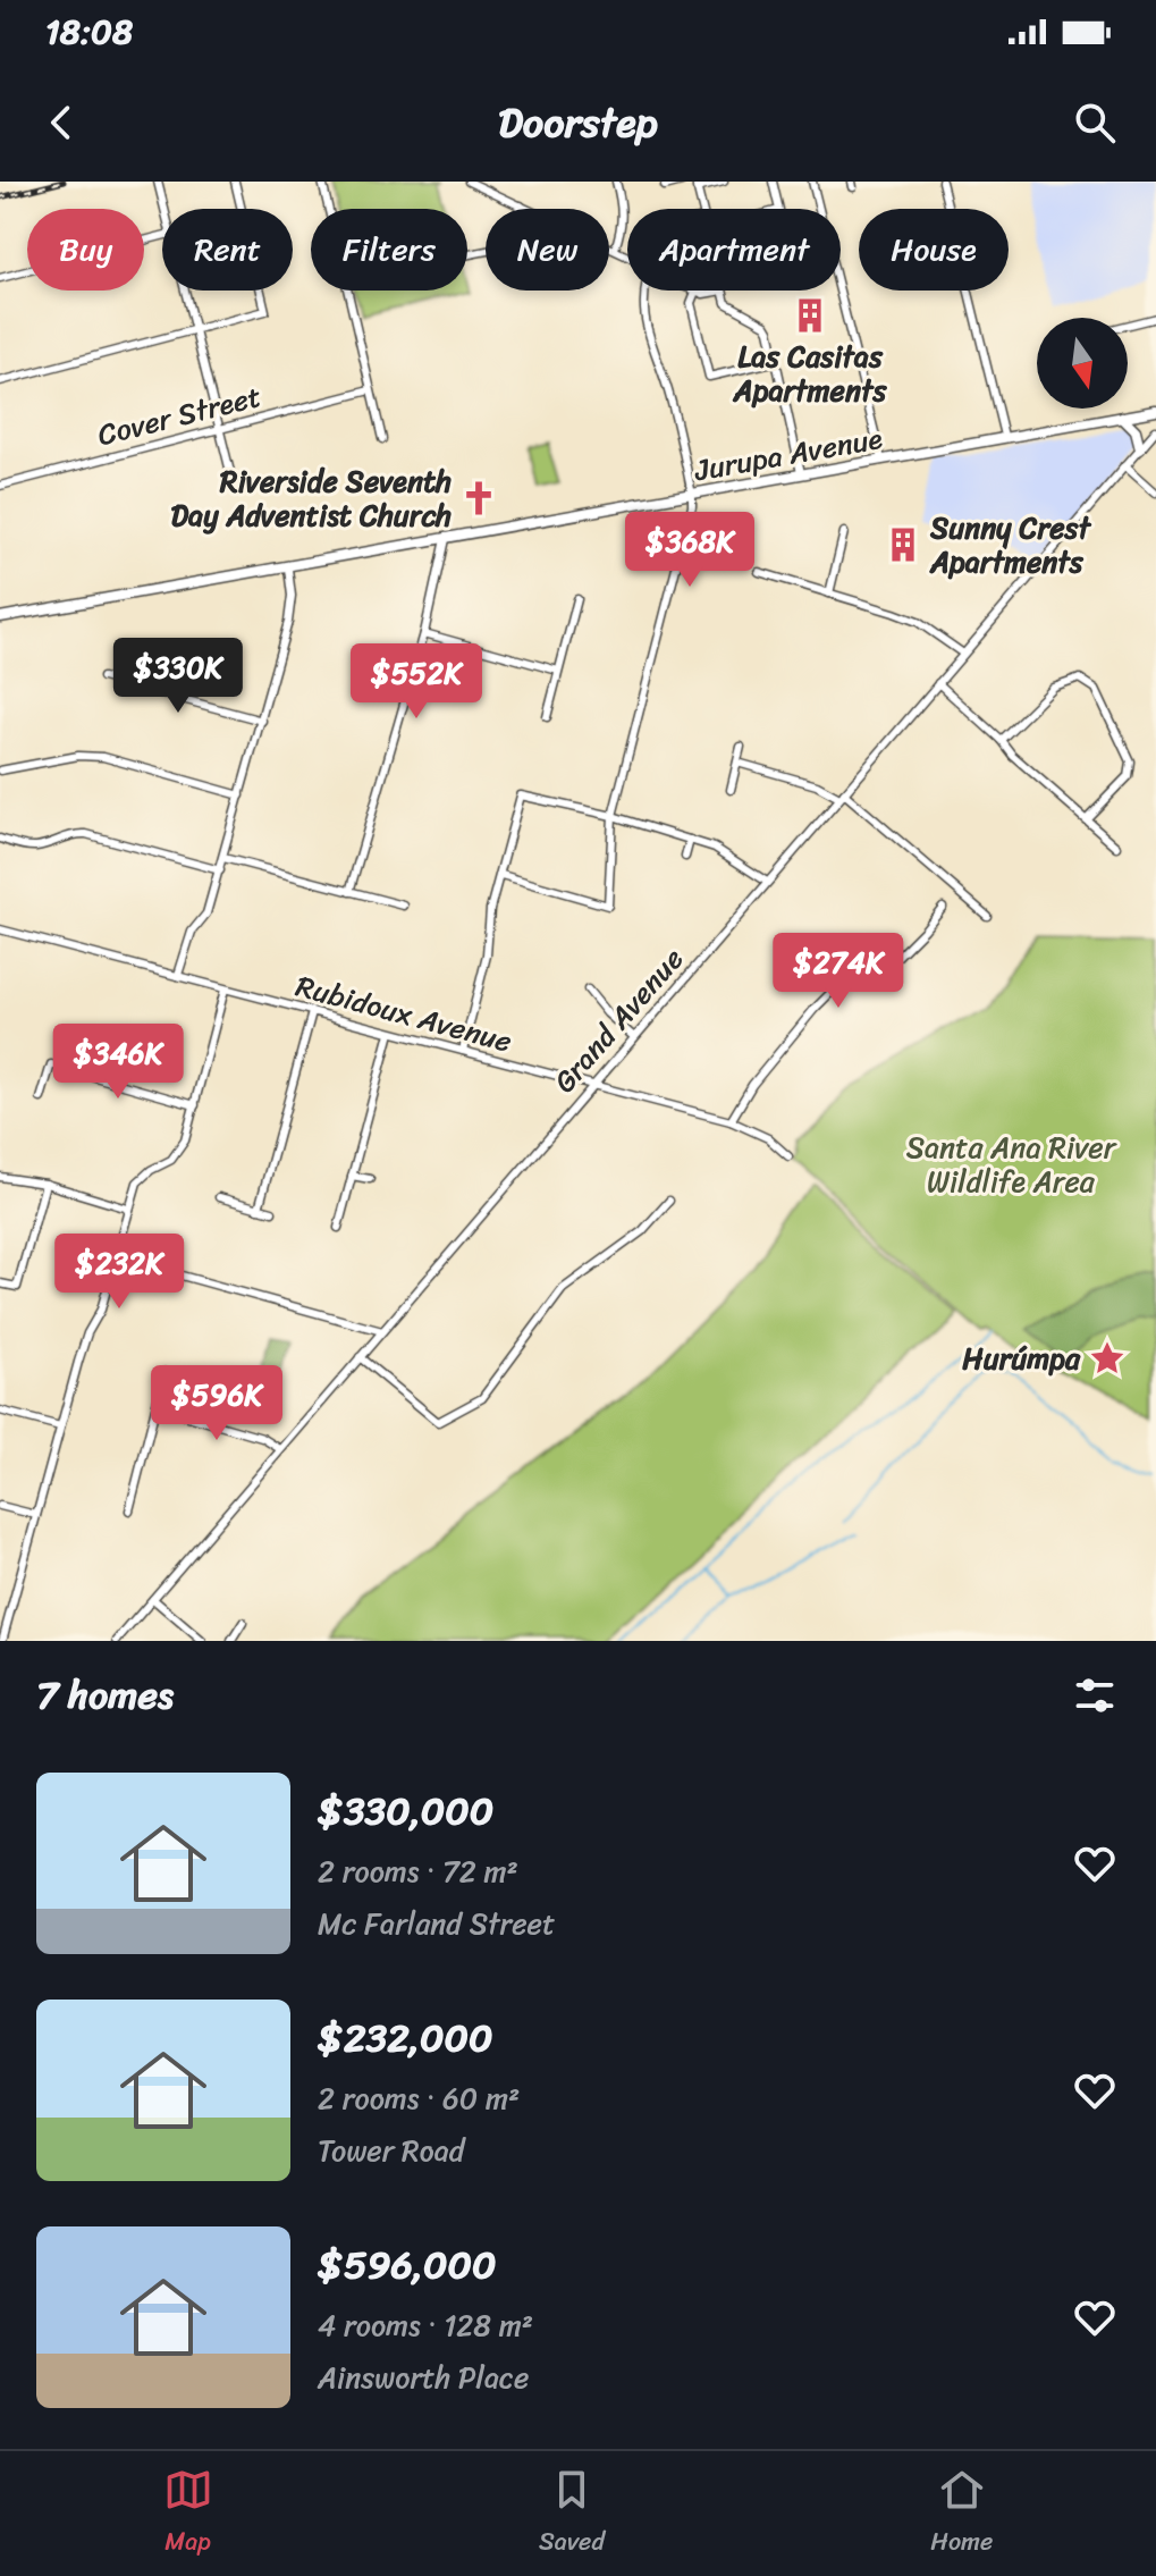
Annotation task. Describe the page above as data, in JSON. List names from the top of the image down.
{
  "streets": {
    "main road": ["Jurupa Avenue"],
    "street": ["Cover Street", "Rubidoux Avenue", "Grand Avenue"]
  },
  "crossings": [
    ["Rubidoux Avenue", "Grand Avenue"]
  ],
  "parks": ["Santa Ana River Wildlife Area"],
  "places": {
    "building": ["Las Casitas Apartments", "Sunny Crest Apartments"],
    "church": ["Riverside Seventh Day Adventist Church"],
    "place": ["Hurúmpa"]
  },
  "north": "bottom",
  "page": {
    "status": "18:08",
    "header": "Doorstep",
    "chip": [
      "Buy",
      "Rent",
      "Filters",
      "New",
      "Apartment",
      "House"
    ],
    "price": [
      "$368K",
      "$330K",
      "$552K",
      "$274K",
      "$346K",
      "$232K",
      "$596K"
    ],
    "heading": "7 homes",
    "list": [
      {
        "name": "$330,000",
        "note": "2 rooms · 72 m² · Mc Farland Street"
      },
      {
        "name": "$232,000",
        "note": "2 rooms · 60 m² · Tower Road"
      },
      {
        "name": "$596,000",
        "note": "4 rooms · 128 m² · Ainsworth Place"
      }
    ],
    "tabs": ["Map", "Saved", "Home"]
  }
}
